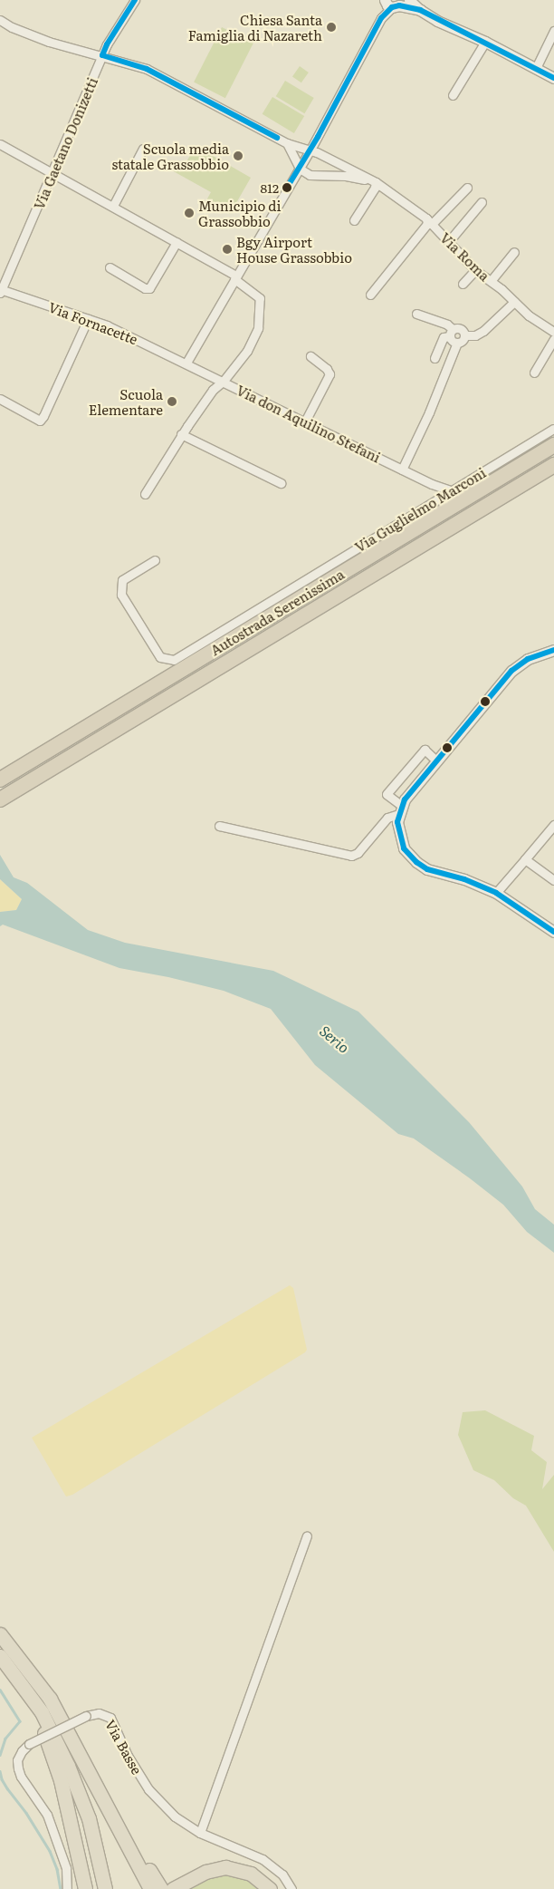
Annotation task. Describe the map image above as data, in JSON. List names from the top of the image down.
{
  "streets": {
    "highway": ["Autostrada Serenissima"],
    "street": [
      "Via Gaetano Donizetti",
      "Via Roma",
      "Via Fornacette",
      "Via don Aquilino Stefani",
      "Via Guglielmo Marconi",
      "Via Basse"
    ]
  },
  "crossings": [
    ["Via Gaetano Donizetti", "Via Roma"],
    ["Via Gaetano Donizetti", "Via Fornacette"],
    ["Via Fornacette", "Via don Aquilino Stefani"],
    ["Via don Aquilino Stefani", "Via Guglielmo Marconi"]
  ],
  "water": ["Serio"],
  "places": [
    "Chiesa Santa Famiglia di Nazareth",
    "Scuola media statale Grassobbio",
    "812",
    "Municipio di Grassobbio",
    "Bgy Airport House Grassobbio",
    "Scuola Elementare"
  ]
}
